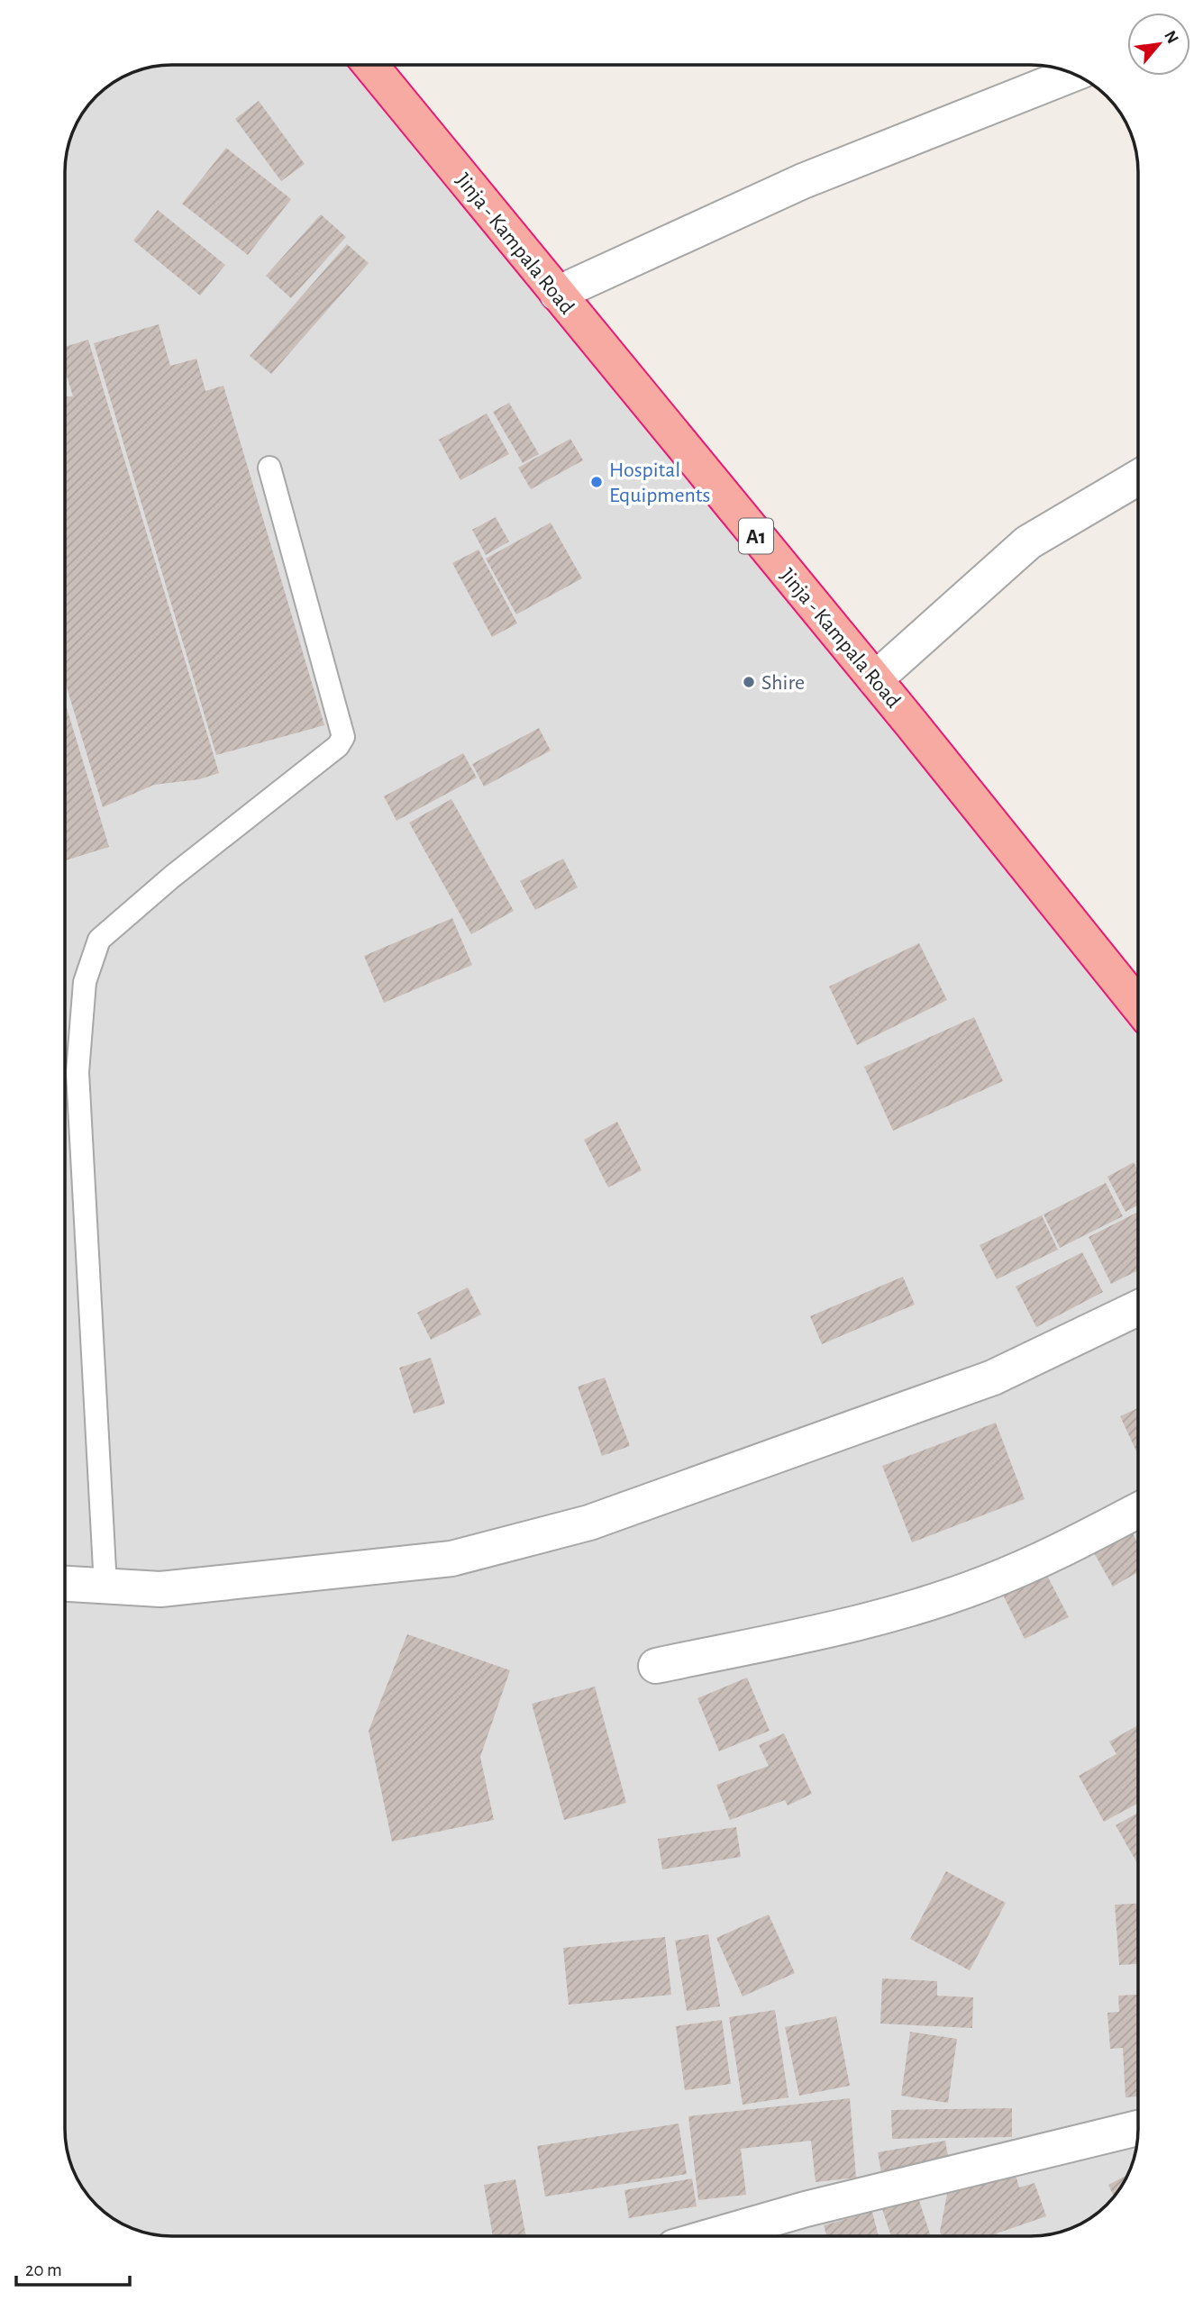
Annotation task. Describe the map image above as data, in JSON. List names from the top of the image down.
{
  "streets": {
    "highway": ["Jinja - Kampala Road", "A1"]
  },
  "places": ["Hospital Equipments", "Shire"],
  "scale_bar": "20 m",
  "north": "top right"
}
